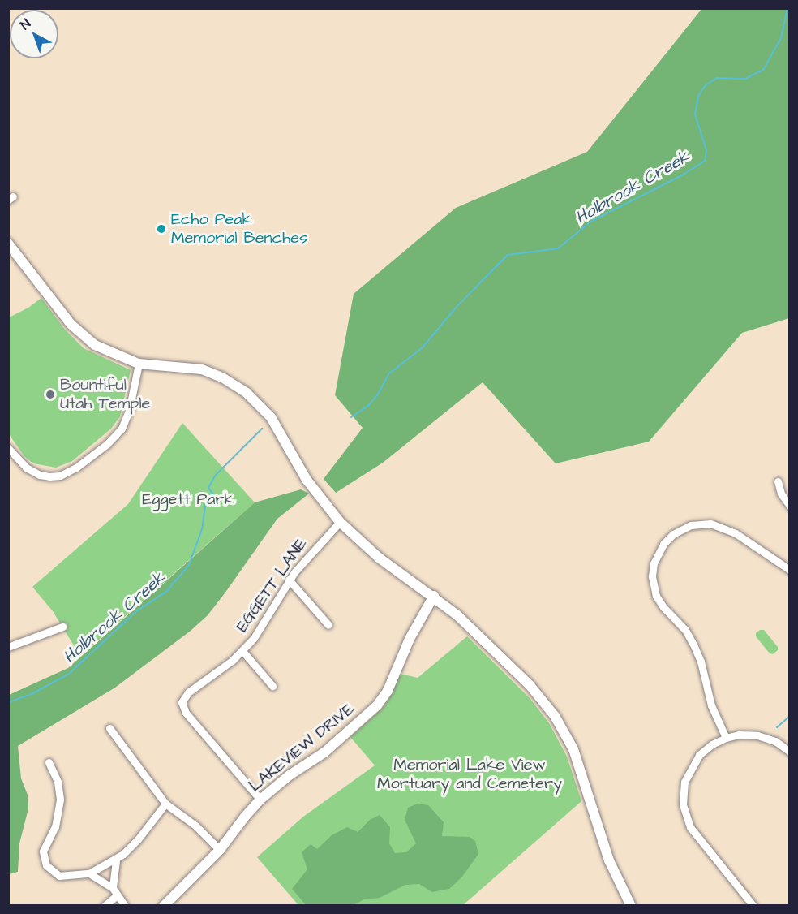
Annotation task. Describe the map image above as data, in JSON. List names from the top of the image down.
{
  "streets": {
    "main road": ["LAKEVIEW DRIVE"],
    "street": ["EGGETT LANE"]
  },
  "crossings": [
    ["EGGETT LANE", "LAKEVIEW DRIVE"]
  ],
  "water": ["Holbrook Creek"],
  "parks": ["Eggett Park", "Memorial Lake View Mortuary and Cemetery"],
  "places": ["Echo Peak Memorial Benches", "Bountiful Utah Temple"],
  "north": "top left"
}
